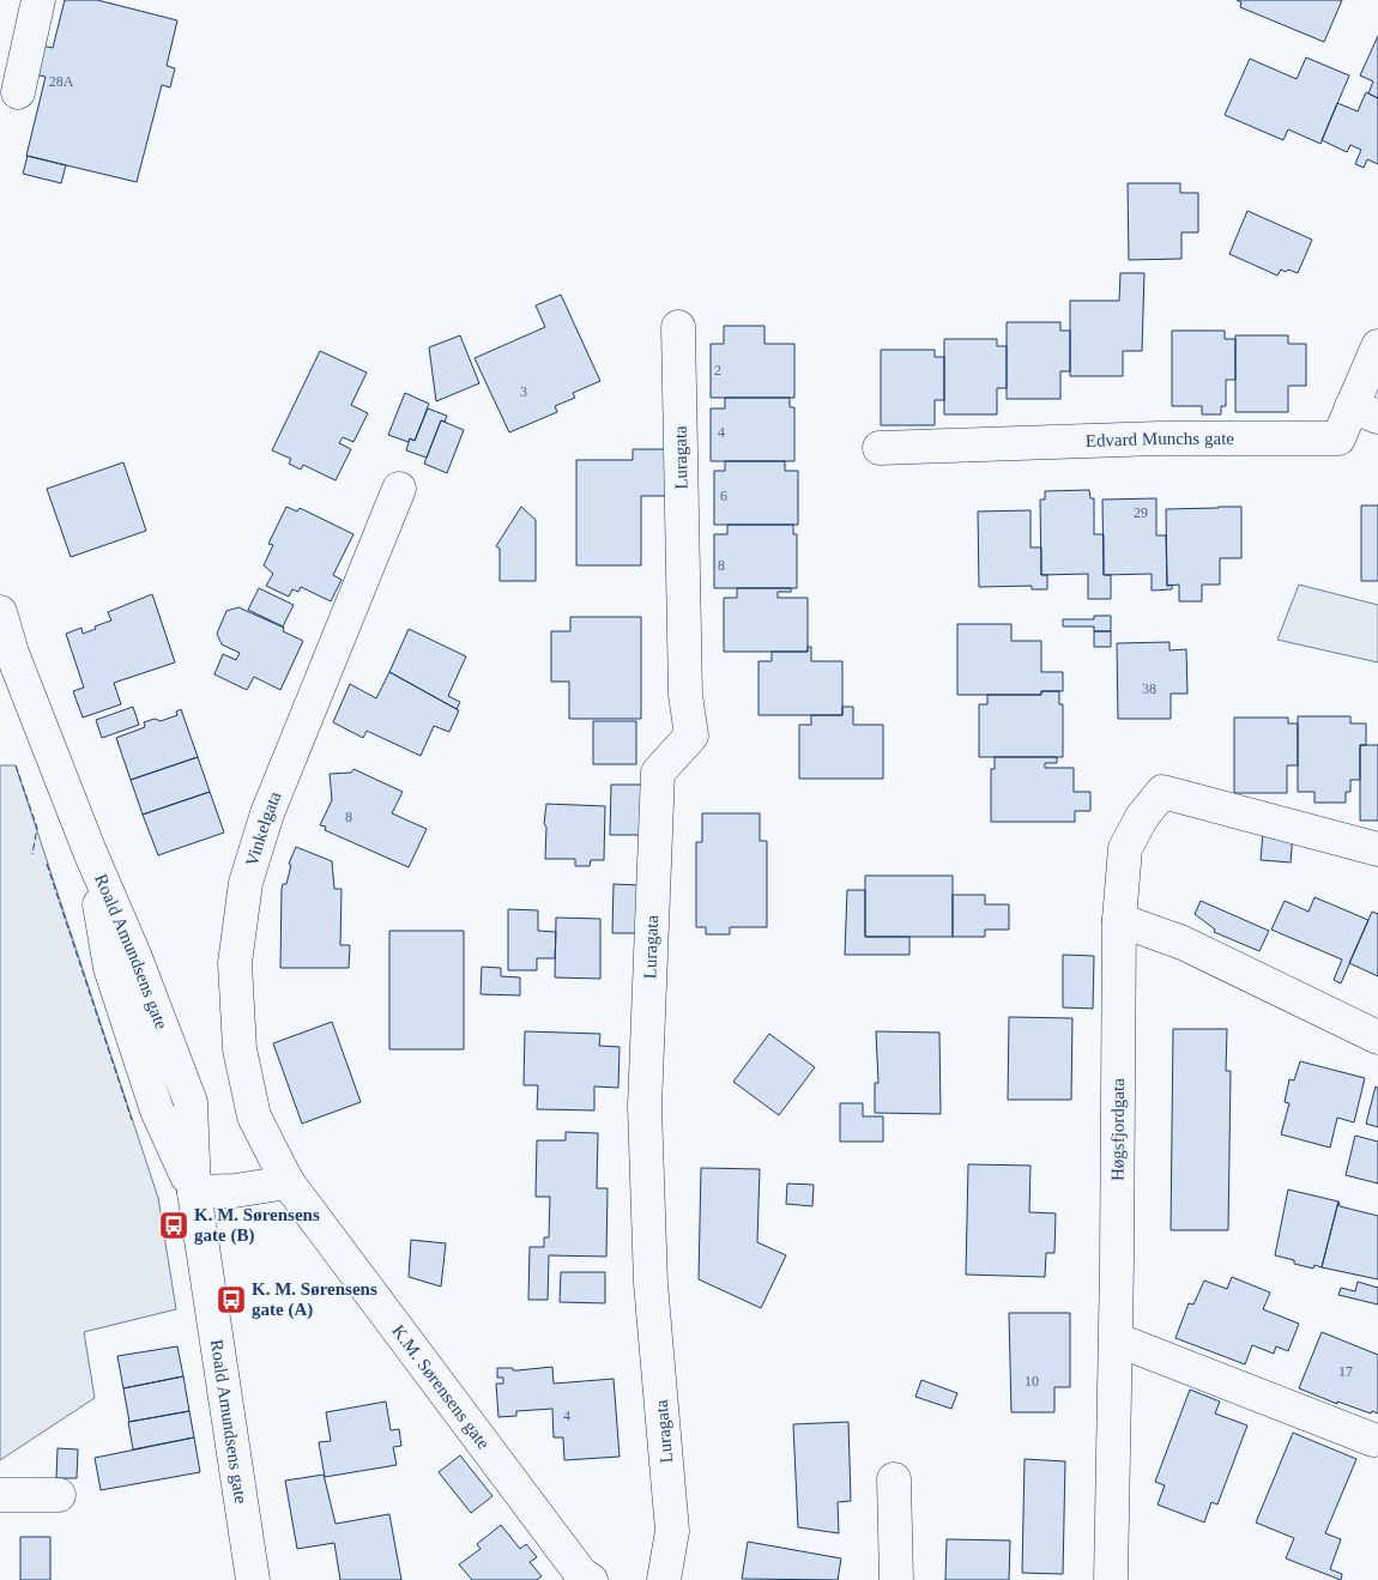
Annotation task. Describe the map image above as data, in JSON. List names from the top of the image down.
{
  "streets": {
    "street": [
      "Edvard Munchs gate",
      "Luragata",
      "Vinkelgata",
      "Roald Amundsens gate",
      "Høgsfjordgata",
      "K.M. Sørensens gate"
    ]
  },
  "crossings": [
    ["Vinkelgata", "K.M. Sørensens gate"]
  ],
  "places": {
    "bus stop": ["K. M. Sørensens gate (B)", "K. M. Sørensens gate (A)"]
  },
  "house_numbers": [
    "28A",
    "2",
    "3",
    "4",
    "6",
    "29",
    "8",
    "38",
    "8",
    "17",
    "10",
    "4"
  ]
}
